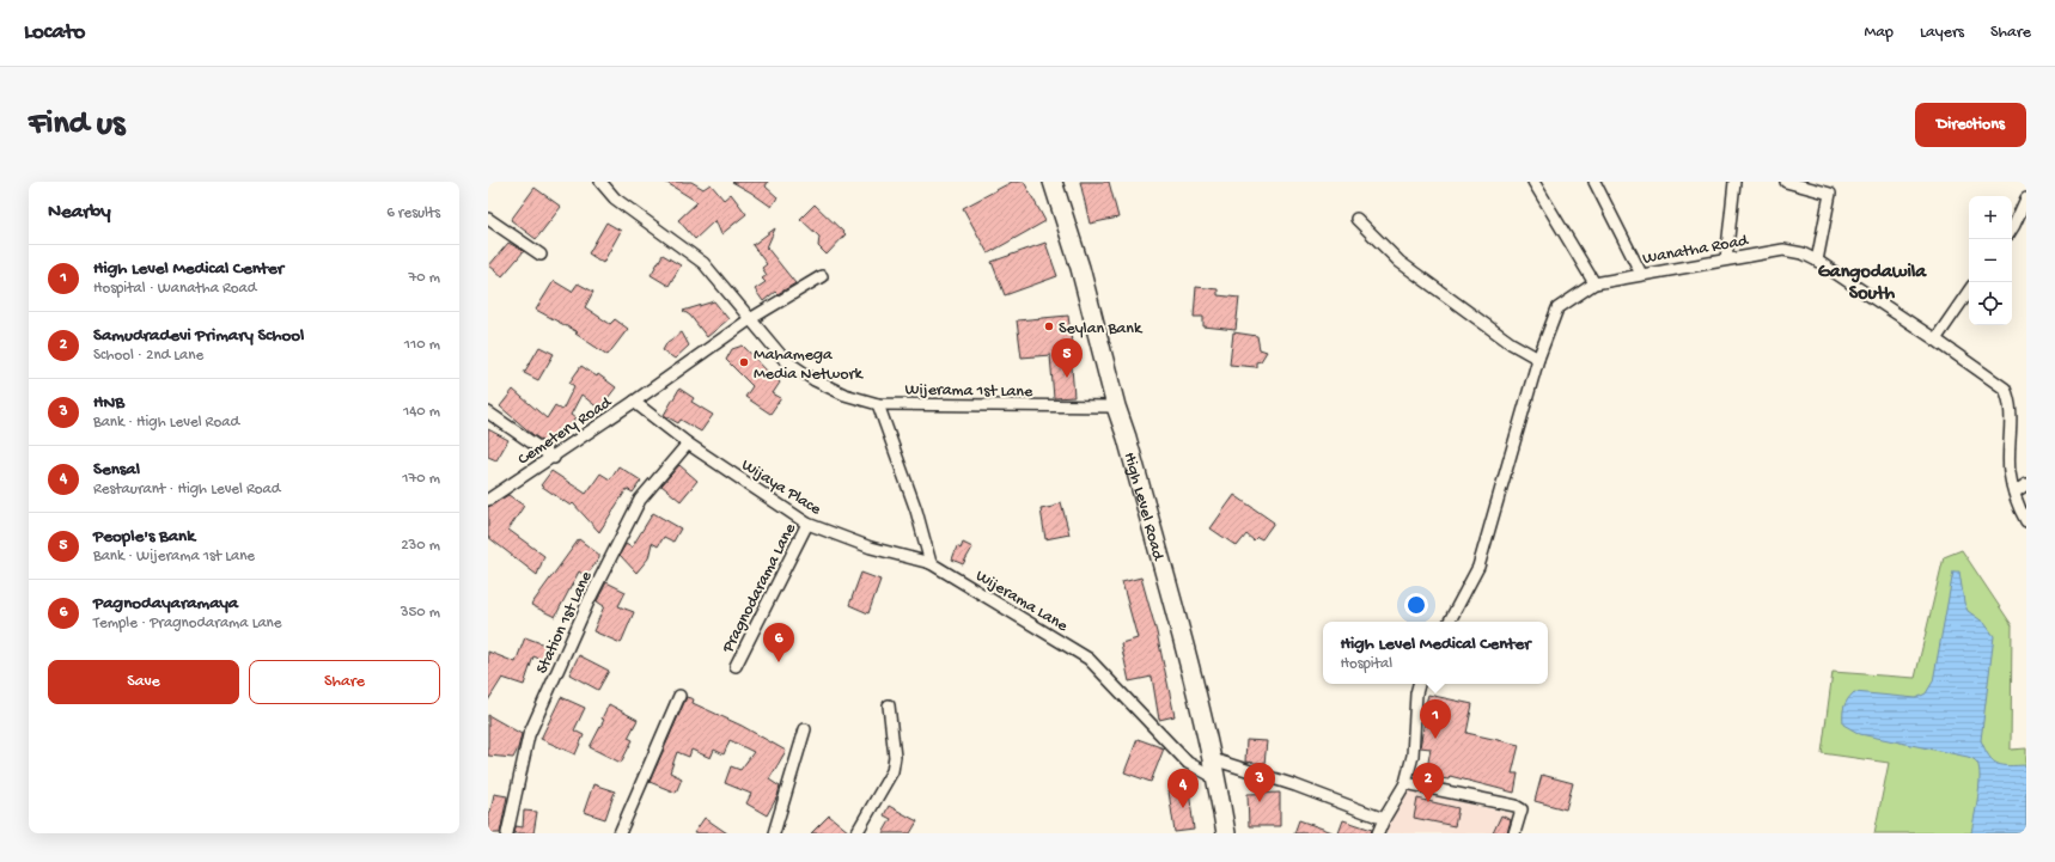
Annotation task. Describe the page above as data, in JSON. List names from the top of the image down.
{
  "streets": {
    "highway": ["High Level Road"],
    "street": [
      "Wanatha Road",
      "Wijerama 1st Lane",
      "Cemetery Road",
      "Wijaya Place",
      "Pragnodarama Lane",
      "Wijerama Lane",
      "Station 1st Lane"
    ]
  },
  "crossings": [
    ["Wijerama 1st Lane", "Cemetery Road"],
    ["Wijerama 1st Lane", "High Level Road"],
    ["Cemetery Road", "Wijaya Place"],
    ["Wijaya Place", "Pragnodarama Lane"],
    ["Wijaya Place", "Wijerama Lane"],
    ["Wijaya Place", "Station 1st Lane"],
    ["High Level Road", "Wijerama Lane"]
  ],
  "districts": ["Gangodawila South"],
  "places": ["Seylan Bank", "Mahamega Media Network"],
  "page": {
    "header": "Locato",
    "nav": ["Map", "Layers", "Share"],
    "buttons": [
      "Directions",
      ["Save", "Share"]
    ],
    "title": "Find us",
    "heading": ["Nearby", "6 results"],
    "map_buttons": ["+", "−"],
    "list": [
      {
        "mark": "1",
        "name": "High Level Medical Center",
        "note": "Hospital · Wanatha Road",
        "value": "70 m"
      },
      {
        "mark": "2",
        "name": "Samudradevi Primary School",
        "note": "School · 2nd Lane",
        "value": "110 m"
      },
      {
        "mark": "3",
        "name": "HNB",
        "note": "Bank · High Level Road",
        "value": "140 m"
      },
      {
        "mark": "4",
        "name": "Sensal",
        "note": "Restaurant · High Level Road",
        "value": "170 m"
      },
      {
        "mark": "5",
        "name": "People's Bank",
        "note": "Bank · Wijerama 1st Lane",
        "value": "230 m"
      },
      {
        "mark": "6",
        "name": "Pagnodayaramaya",
        "note": "Temple · Pragnodarama Lane",
        "value": "350 m"
      }
    ],
    "pins": [
      "5",
      "6",
      "1",
      "2",
      "3",
      "4"
    ],
    "popup": ["High Level Medical Center", "Hospital"]
  }
}
